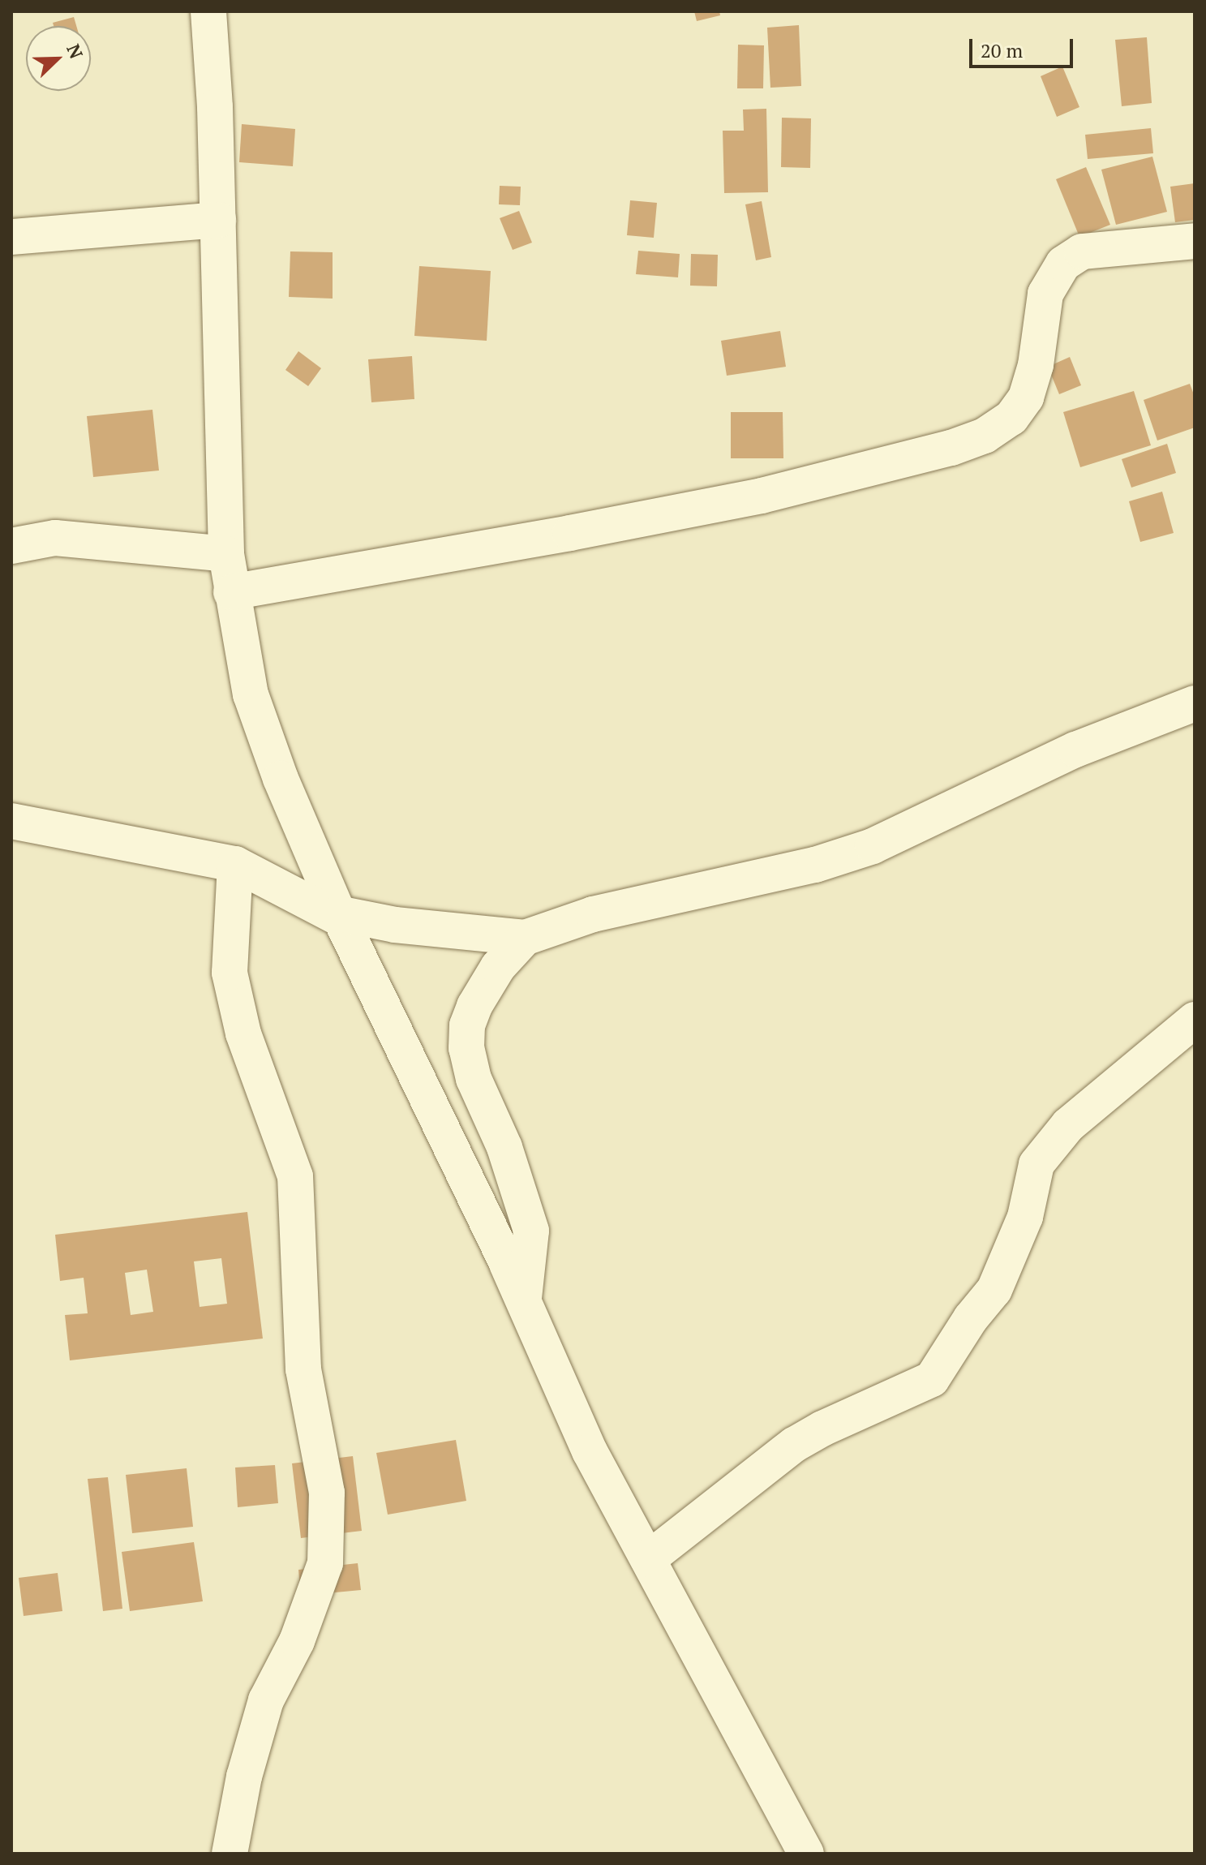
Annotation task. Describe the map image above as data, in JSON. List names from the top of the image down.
{
  "scale_bar": "20 m",
  "north": "top right"
}
